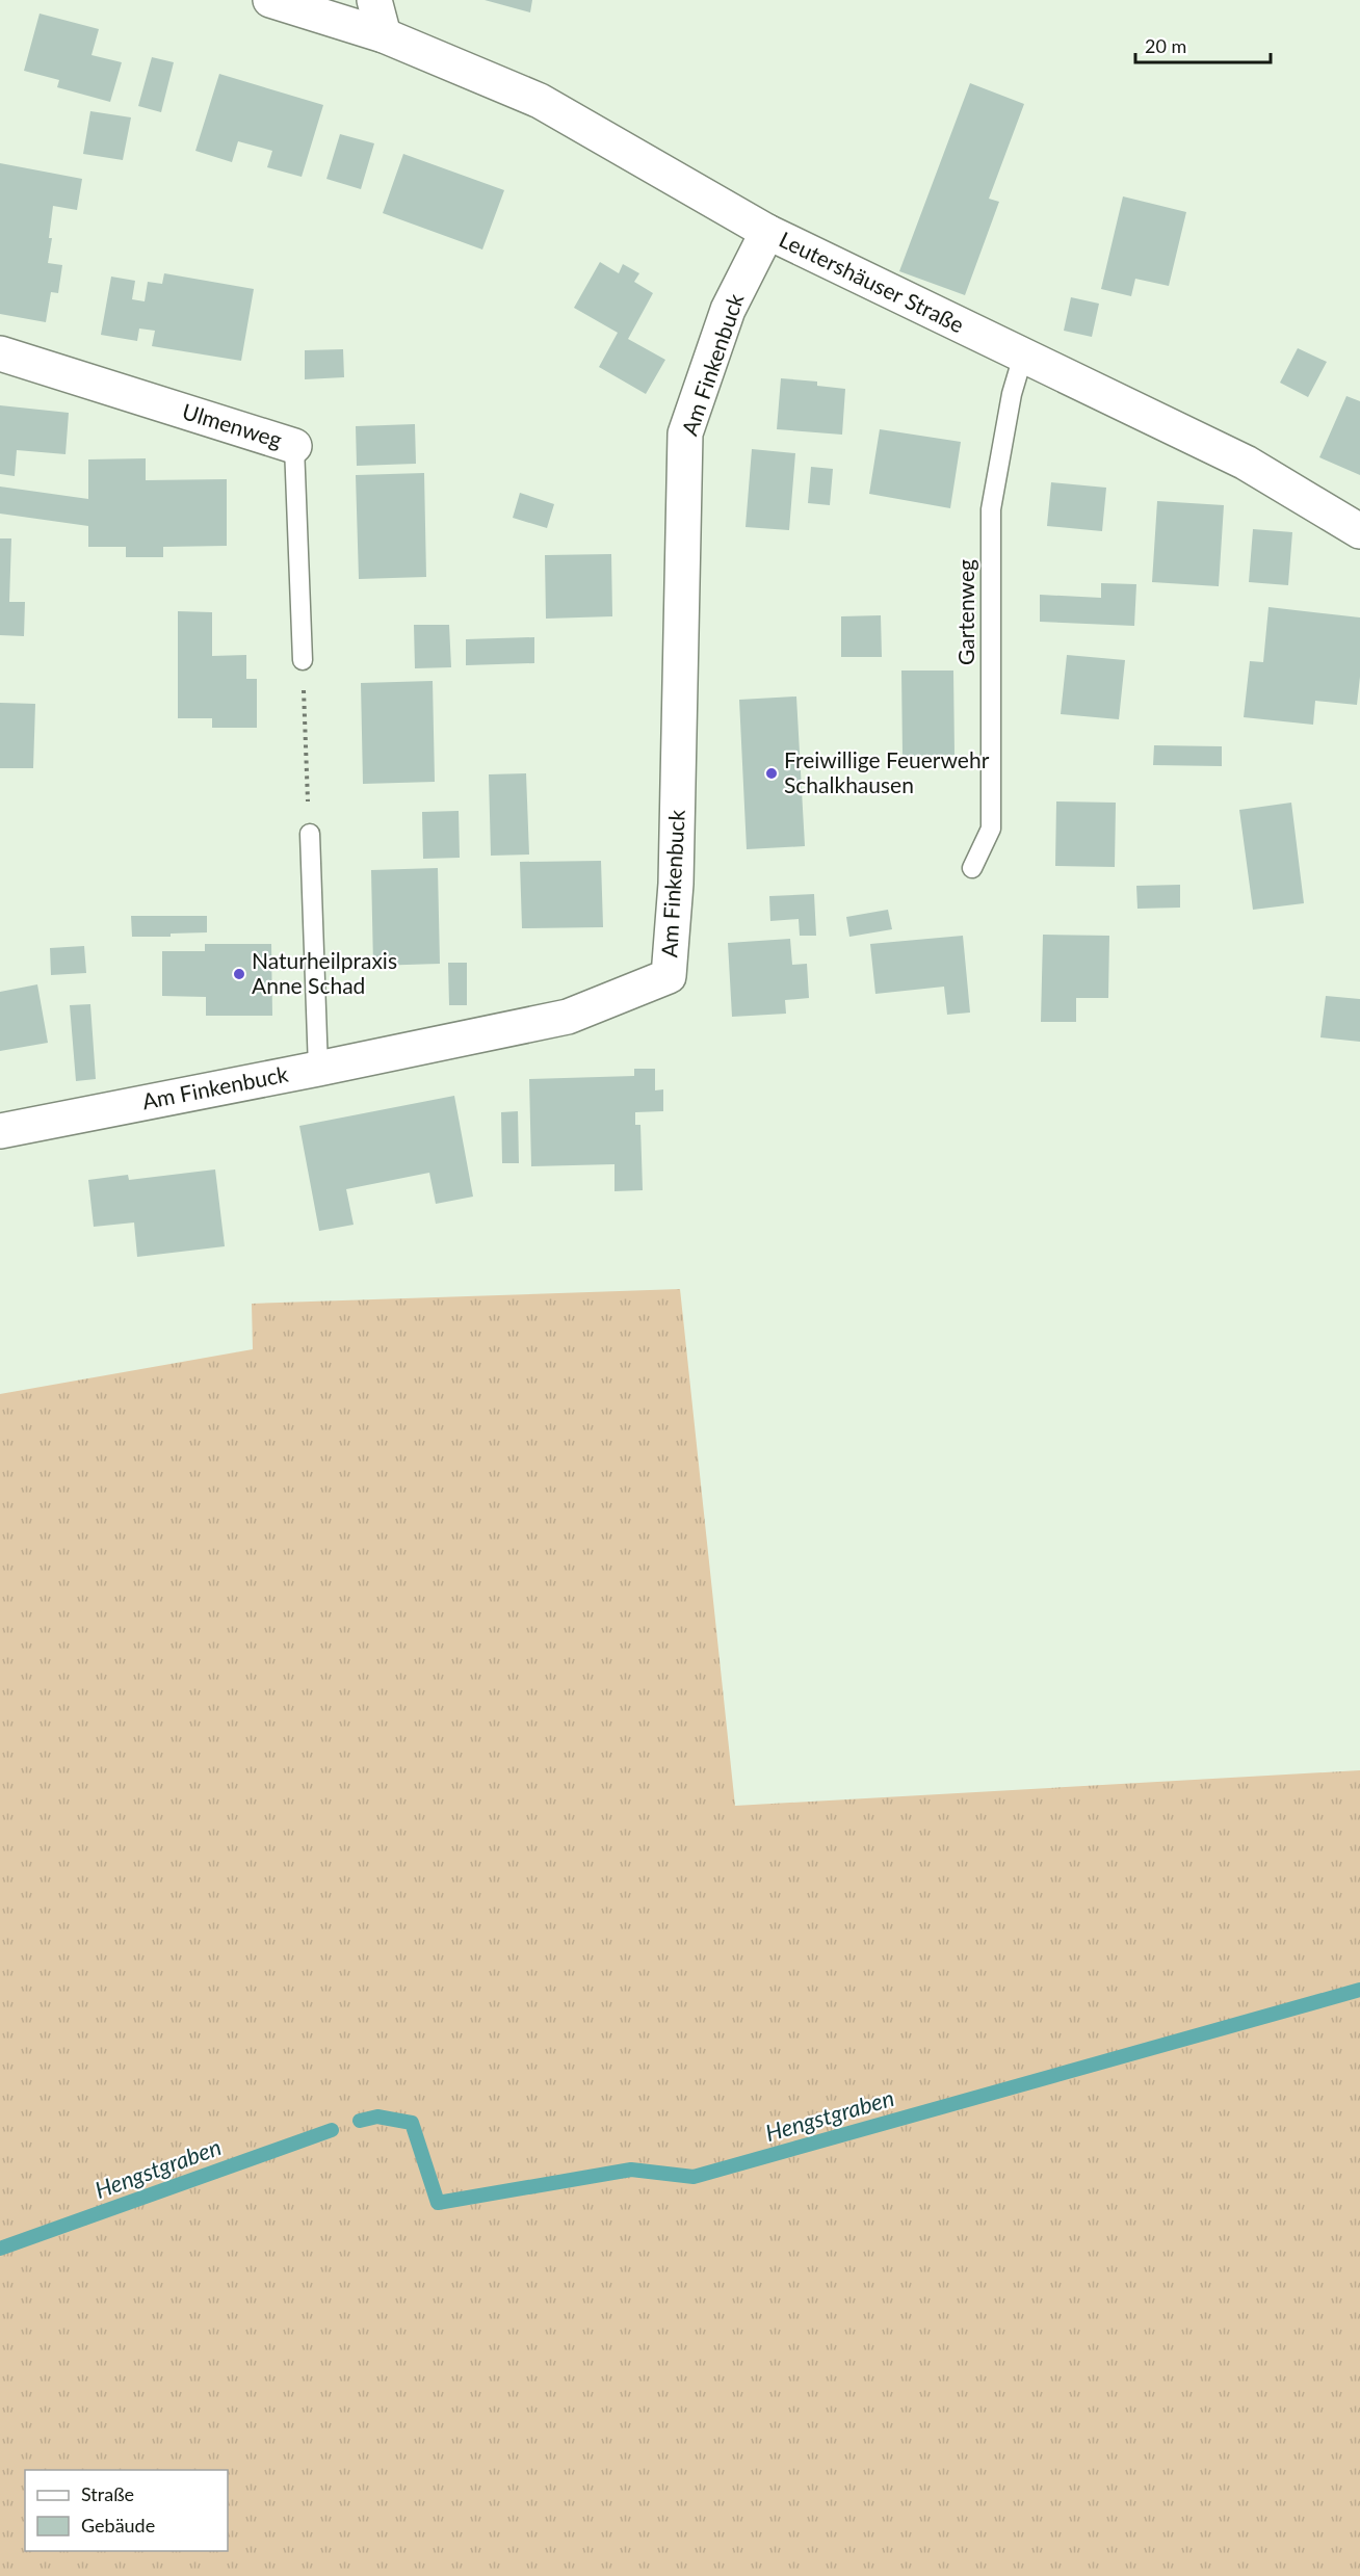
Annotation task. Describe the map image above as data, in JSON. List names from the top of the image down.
{
  "streets": {
    "street": ["Leutershäuser Straße", "Am Finkenbuck", "Ulmenweg"],
    "lane": ["Gartenweg"]
  },
  "crossings": [
    ["Leutershäuser Straße", "Am Finkenbuck"],
    ["Leutershäuser Straße", "Gartenweg"]
  ],
  "water": ["Hengstgraben"],
  "places": ["Freiwillige Feuerwehr Schalkhausen", "Naturheilpraxis Anne Schad"],
  "legend": ["Straße", "Gebäude"],
  "scale_bar": "20 m"
}
